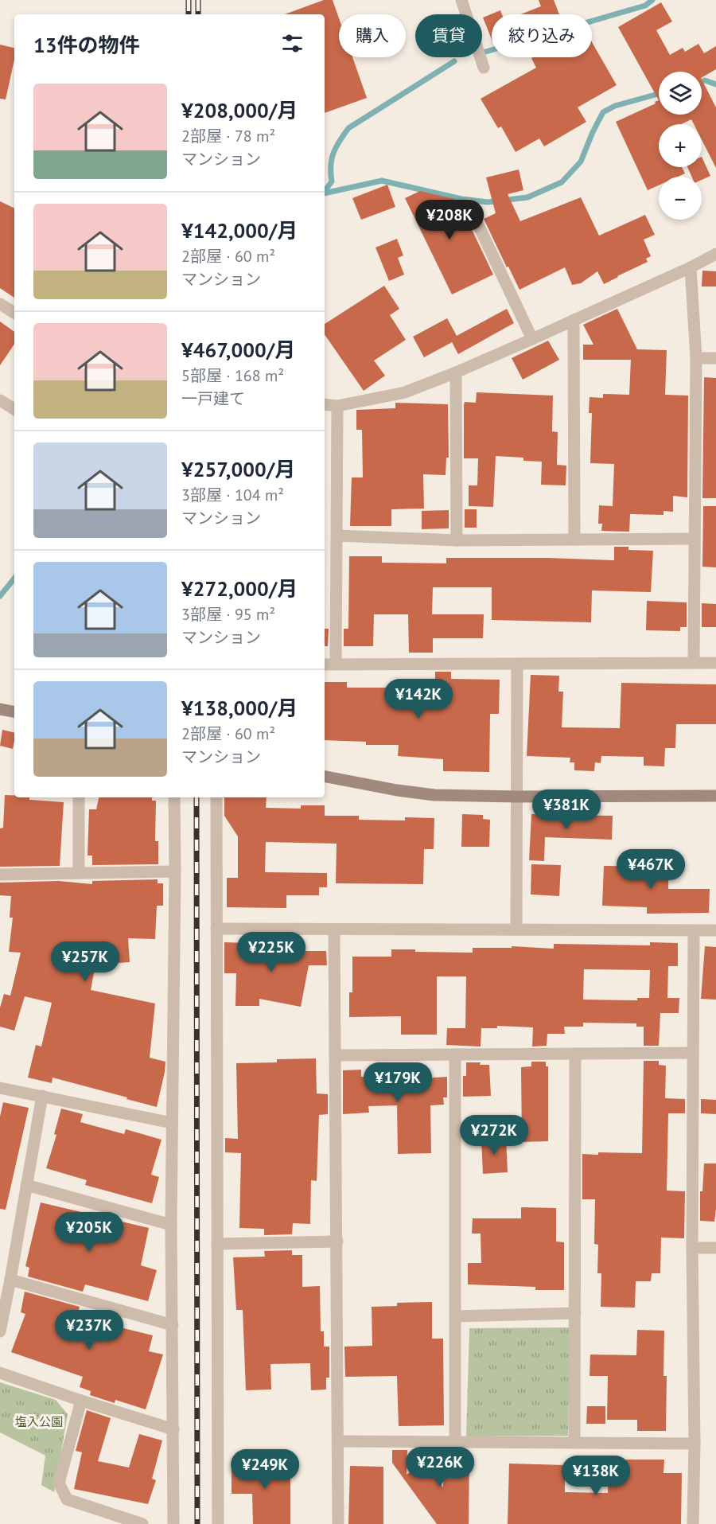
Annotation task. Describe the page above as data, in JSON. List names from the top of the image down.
{
  "parks": ["塩入公園"],
  "page": {
    "chip": ["購入", "賃貸", "絞り込み"],
    "heading": "13件の物件",
    "map_buttons": ["+", "−"],
    "list": [
      {
        "name": "¥208,000/月",
        "note": "2部屋 · 78 m² · マンション"
      },
      {
        "name": "¥142,000/月",
        "note": "2部屋 · 60 m² · マンション"
      },
      {
        "name": "¥467,000/月",
        "note": "5部屋 · 168 m² · 一戸建て"
      },
      {
        "name": "¥257,000/月",
        "note": "3部屋 · 104 m² · マンション"
      },
      {
        "name": "¥272,000/月",
        "note": "3部屋 · 95 m² · マンション"
      },
      {
        "name": "¥138,000/月",
        "note": "2部屋 · 60 m² · マンション"
      }
    ],
    "price": [
      "¥208K",
      "¥142K",
      "¥381K",
      "¥467K",
      "¥225K",
      "¥257K",
      "¥179K",
      "¥272K",
      "¥205K",
      "¥237K",
      "¥226K",
      "¥249K",
      "¥138K"
    ]
  }
}
